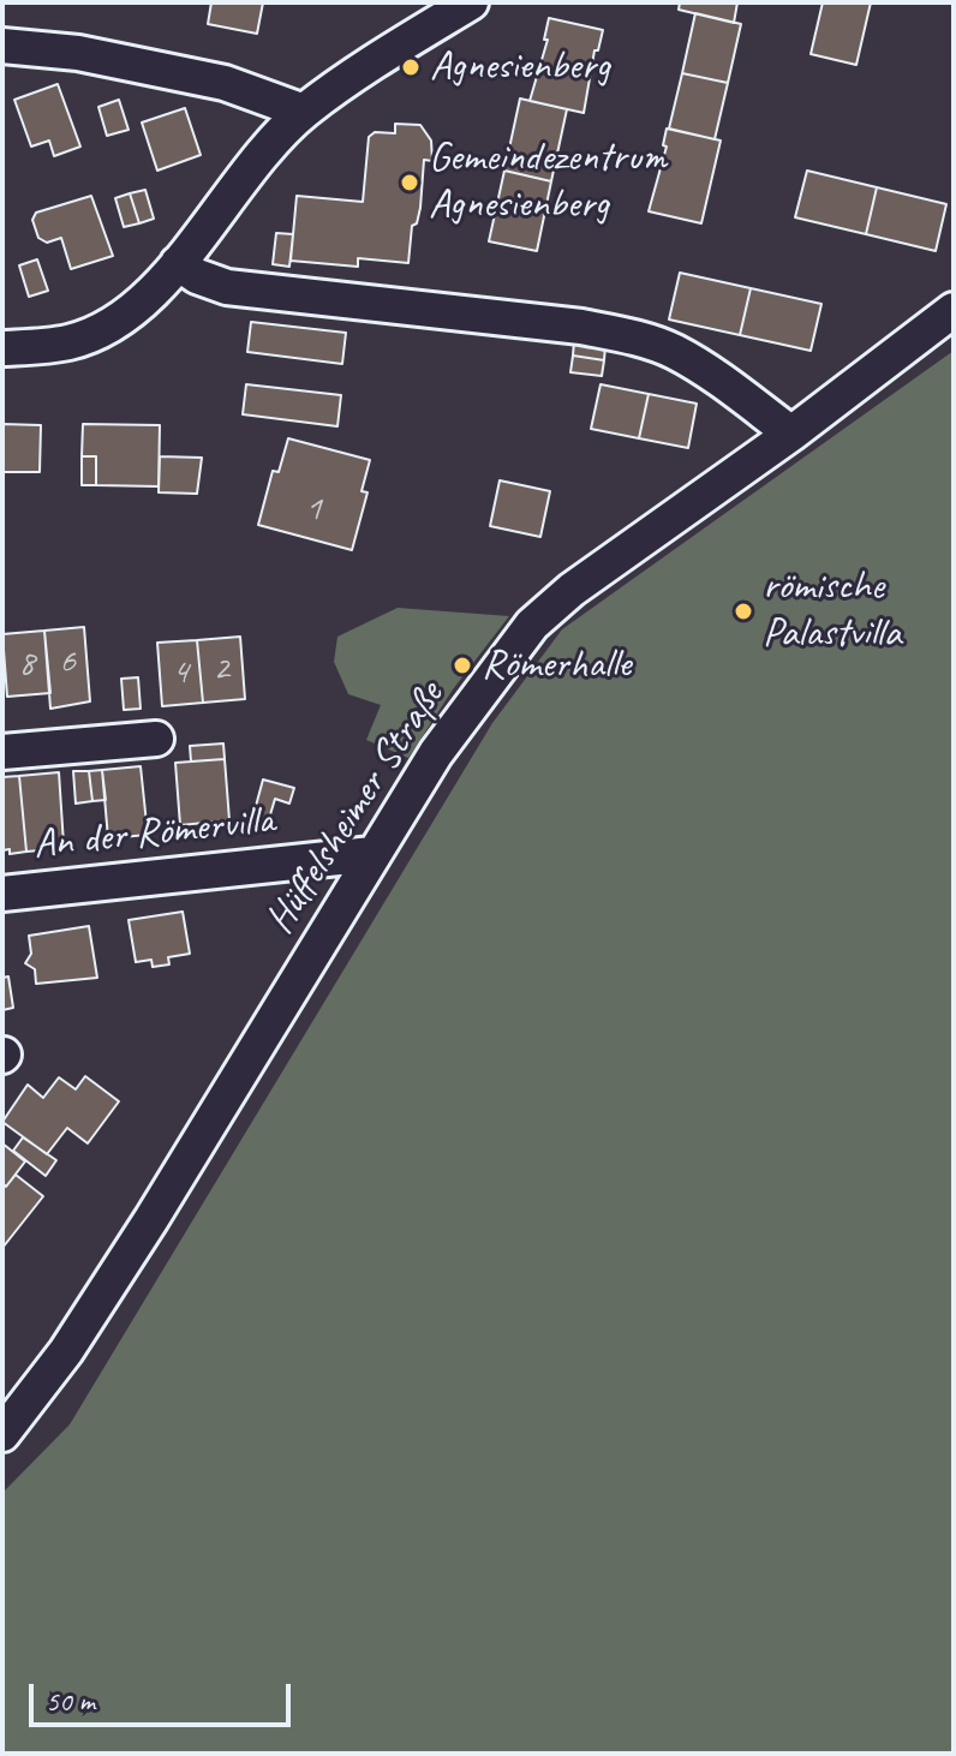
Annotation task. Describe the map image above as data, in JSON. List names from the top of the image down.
{
  "streets": {
    "street": ["Hüffelsheimer Straße", "An der Römervilla"]
  },
  "crossings": [
    ["Hüffelsheimer Straße", "An der Römervilla"]
  ],
  "places": [
    "Agnesienberg",
    "Gemeindezentrum Agnesienberg",
    "römische Palastvilla",
    "Römerhalle"
  ],
  "house_numbers": [
    "1",
    "6",
    "8",
    "2",
    "4"
  ],
  "scale_bar": "50 m"
}
